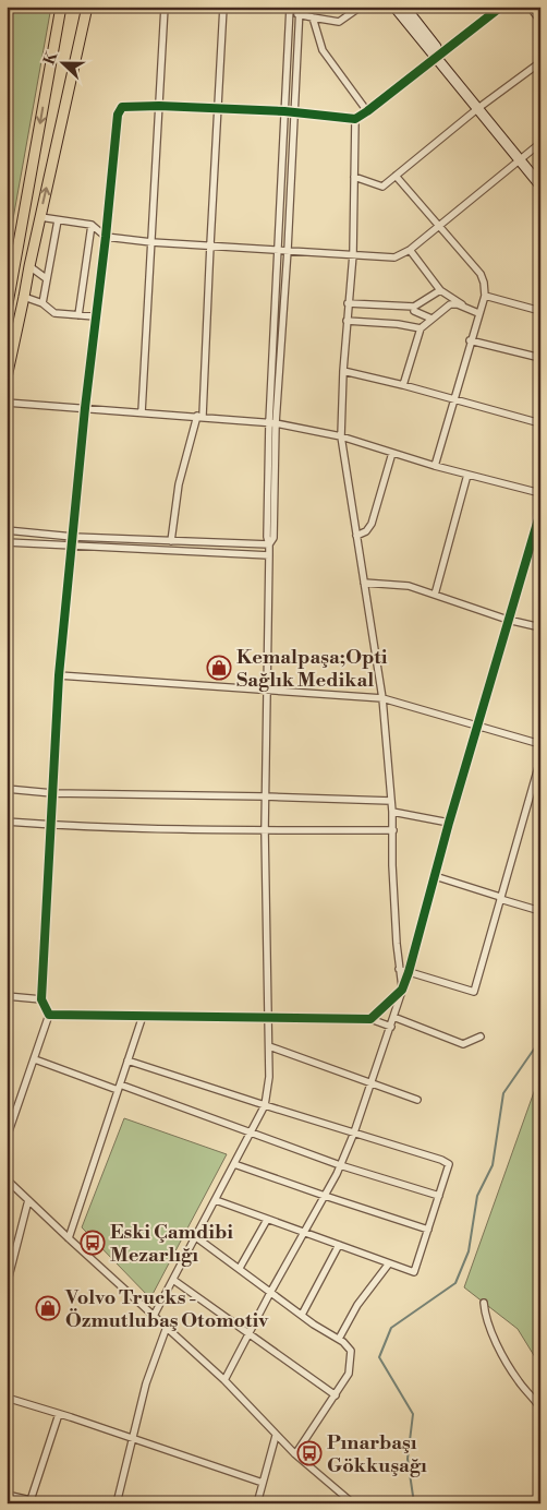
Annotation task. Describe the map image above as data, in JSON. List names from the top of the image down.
{
  "places": {
    "shop": ["Kemalpaşa;Opti Sağlık Medikal", "Volvo Trucks - Özmutlubaş Otomotiv"],
    "bus stop": ["Eski Çamdibi Mezarlığı", "Pınarbaşı Gökkuşağı"]
  },
  "north": "left"
}
